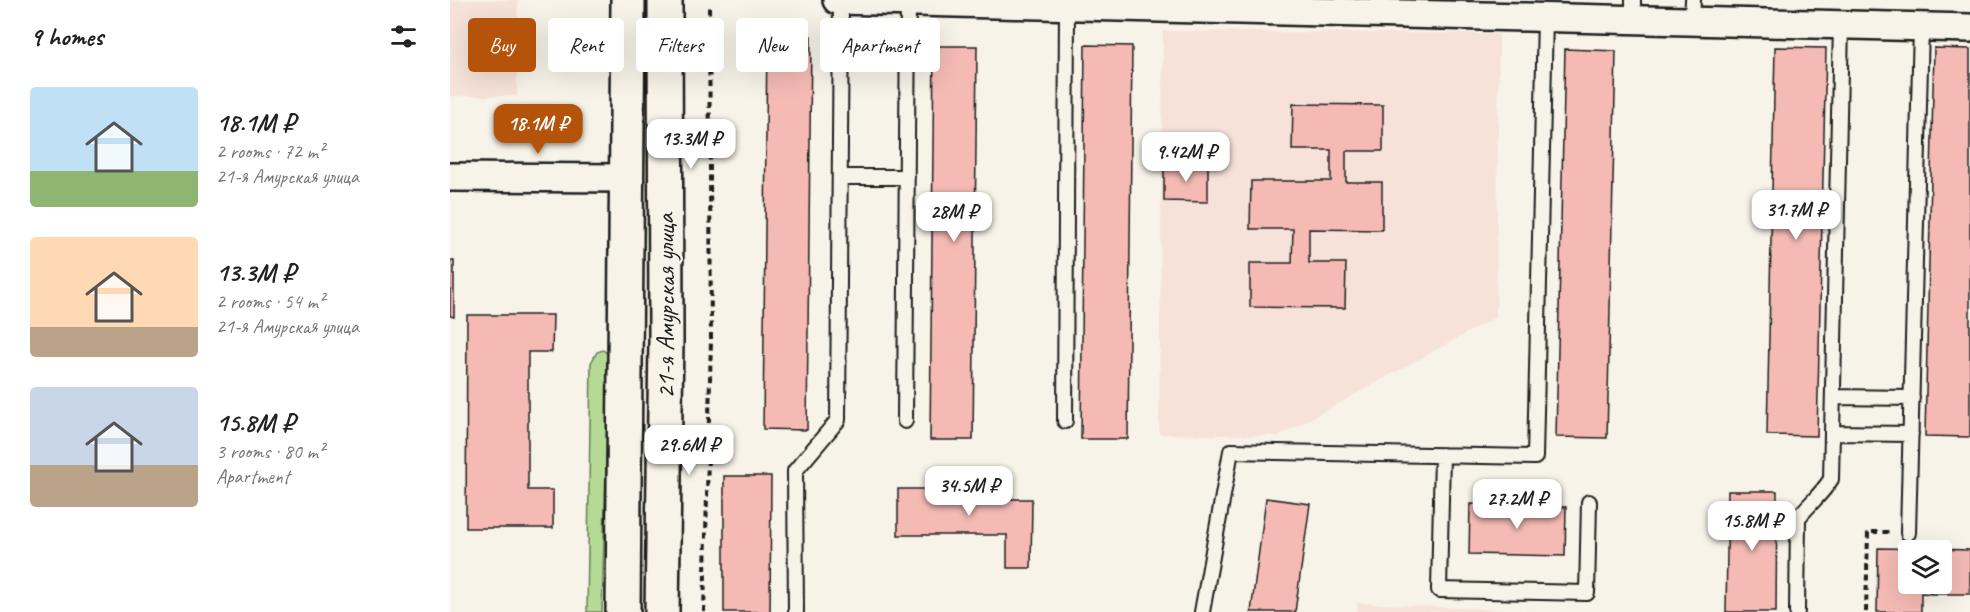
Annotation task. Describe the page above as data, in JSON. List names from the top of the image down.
{
  "streets": {
    "main road": ["21-я Амурская улица"]
  },
  "page": {
    "heading": "9 homes",
    "chip": [
      "Buy",
      "Rent",
      "Filters",
      "New",
      "Apartment"
    ],
    "list": [
      {
        "name": "18.1M ₽",
        "note": "2 rooms · 72 m² · 21-я Амурская улица"
      },
      {
        "name": "13.3M ₽",
        "note": "2 rooms · 54 m² · 21-я Амурская улица"
      },
      {
        "name": "15.8M ₽",
        "note": "3 rooms · 80 m² · Apartment"
      }
    ],
    "price": [
      "18.1M ₽",
      "13.3M ₽",
      "9.42M ₽",
      "31.7M ₽",
      "28M ₽",
      "29.6M ₽",
      "34.5M ₽",
      "27.2M ₽",
      "15.8M ₽"
    ]
  }
}
